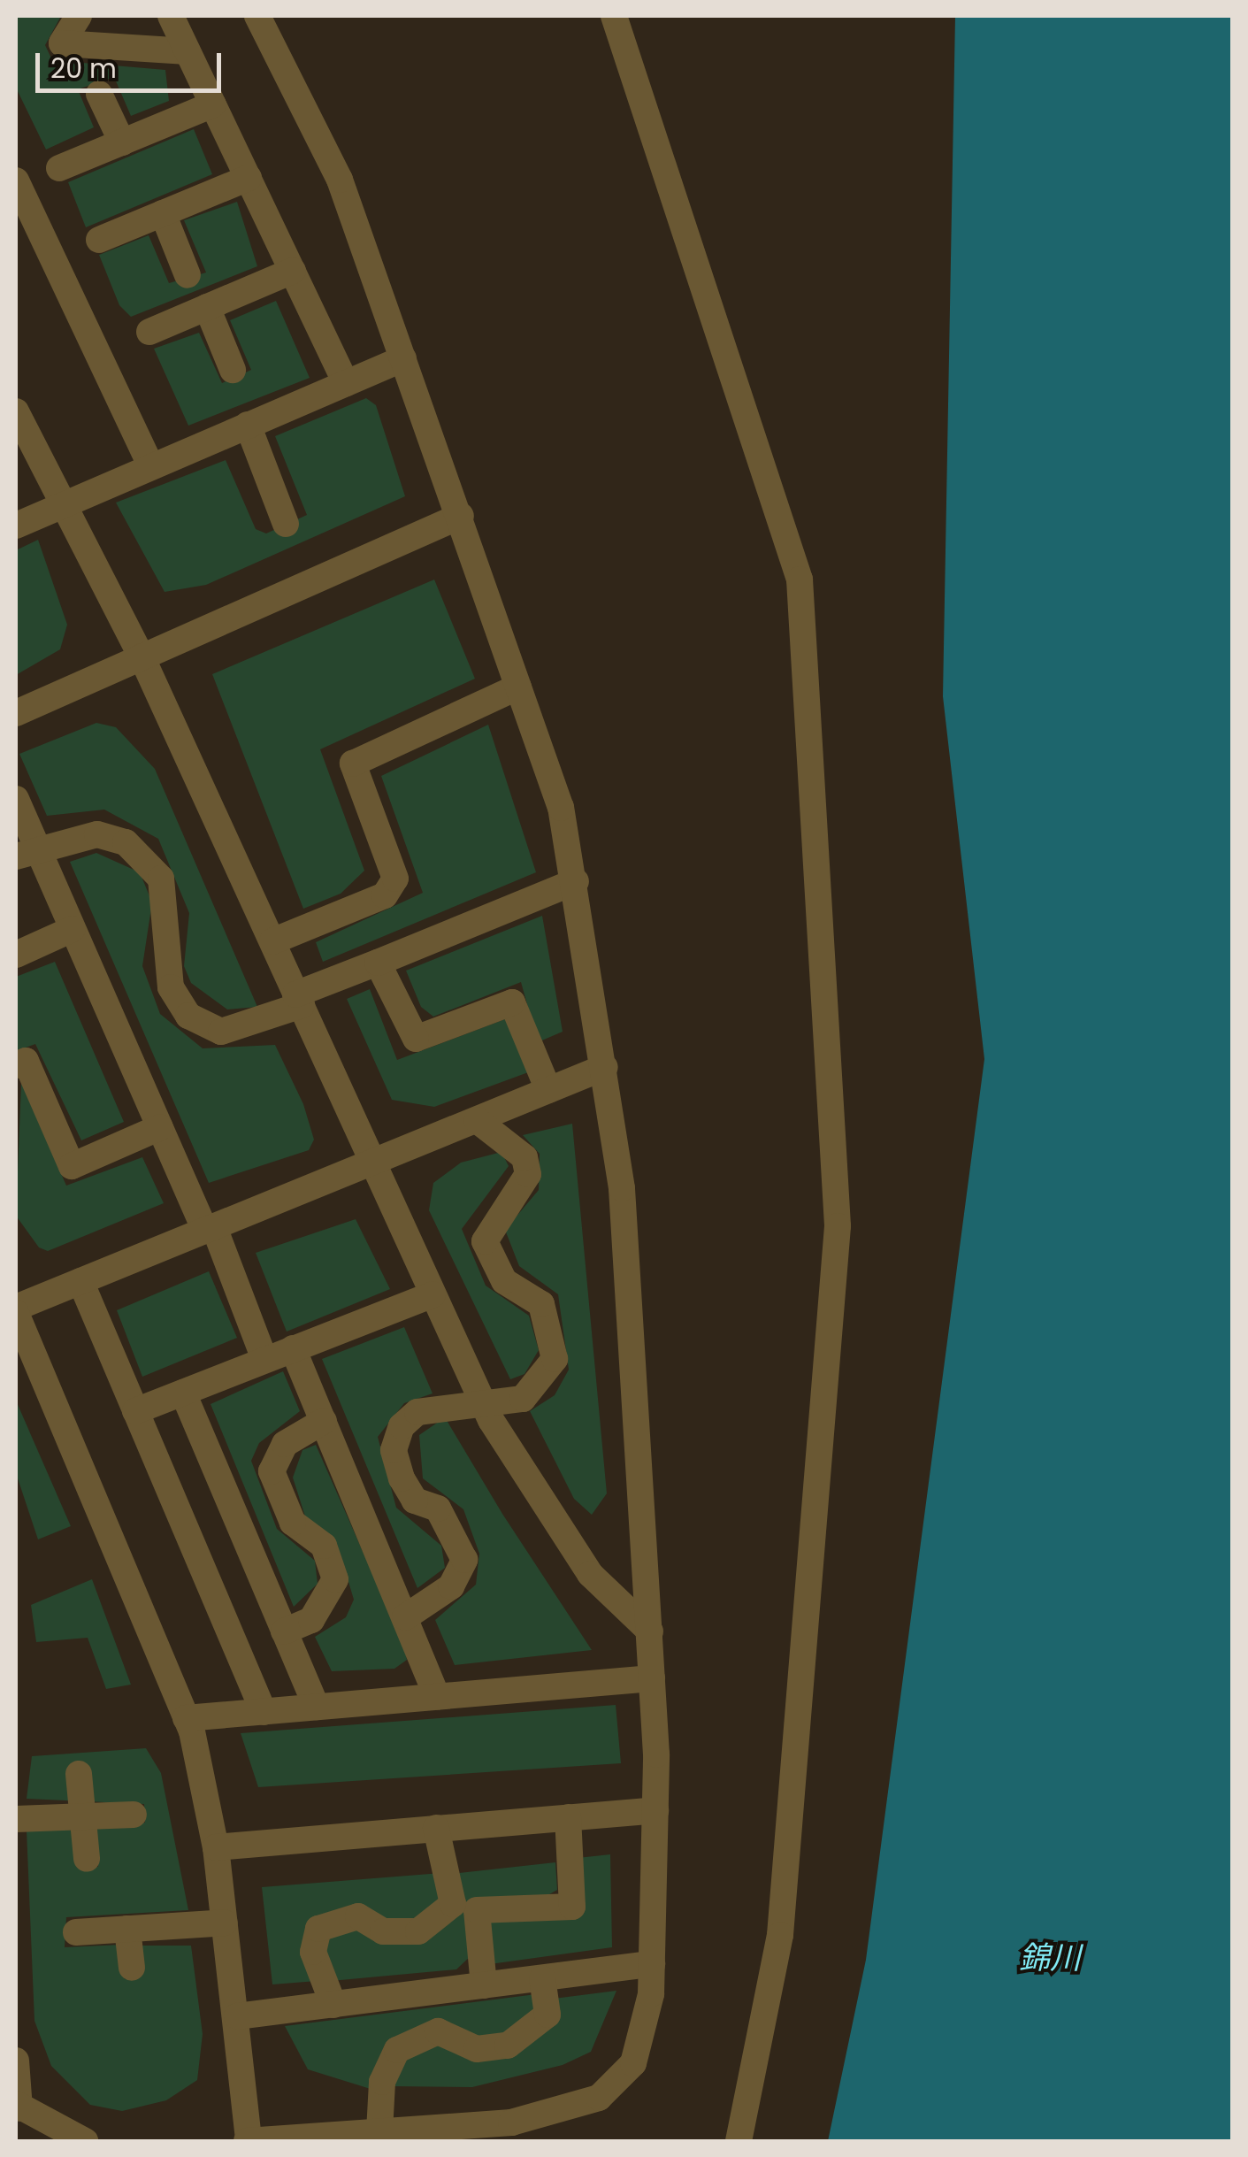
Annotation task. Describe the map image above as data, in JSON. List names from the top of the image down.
{
  "water": ["錦川"],
  "scale_bar": "20 m"
}
